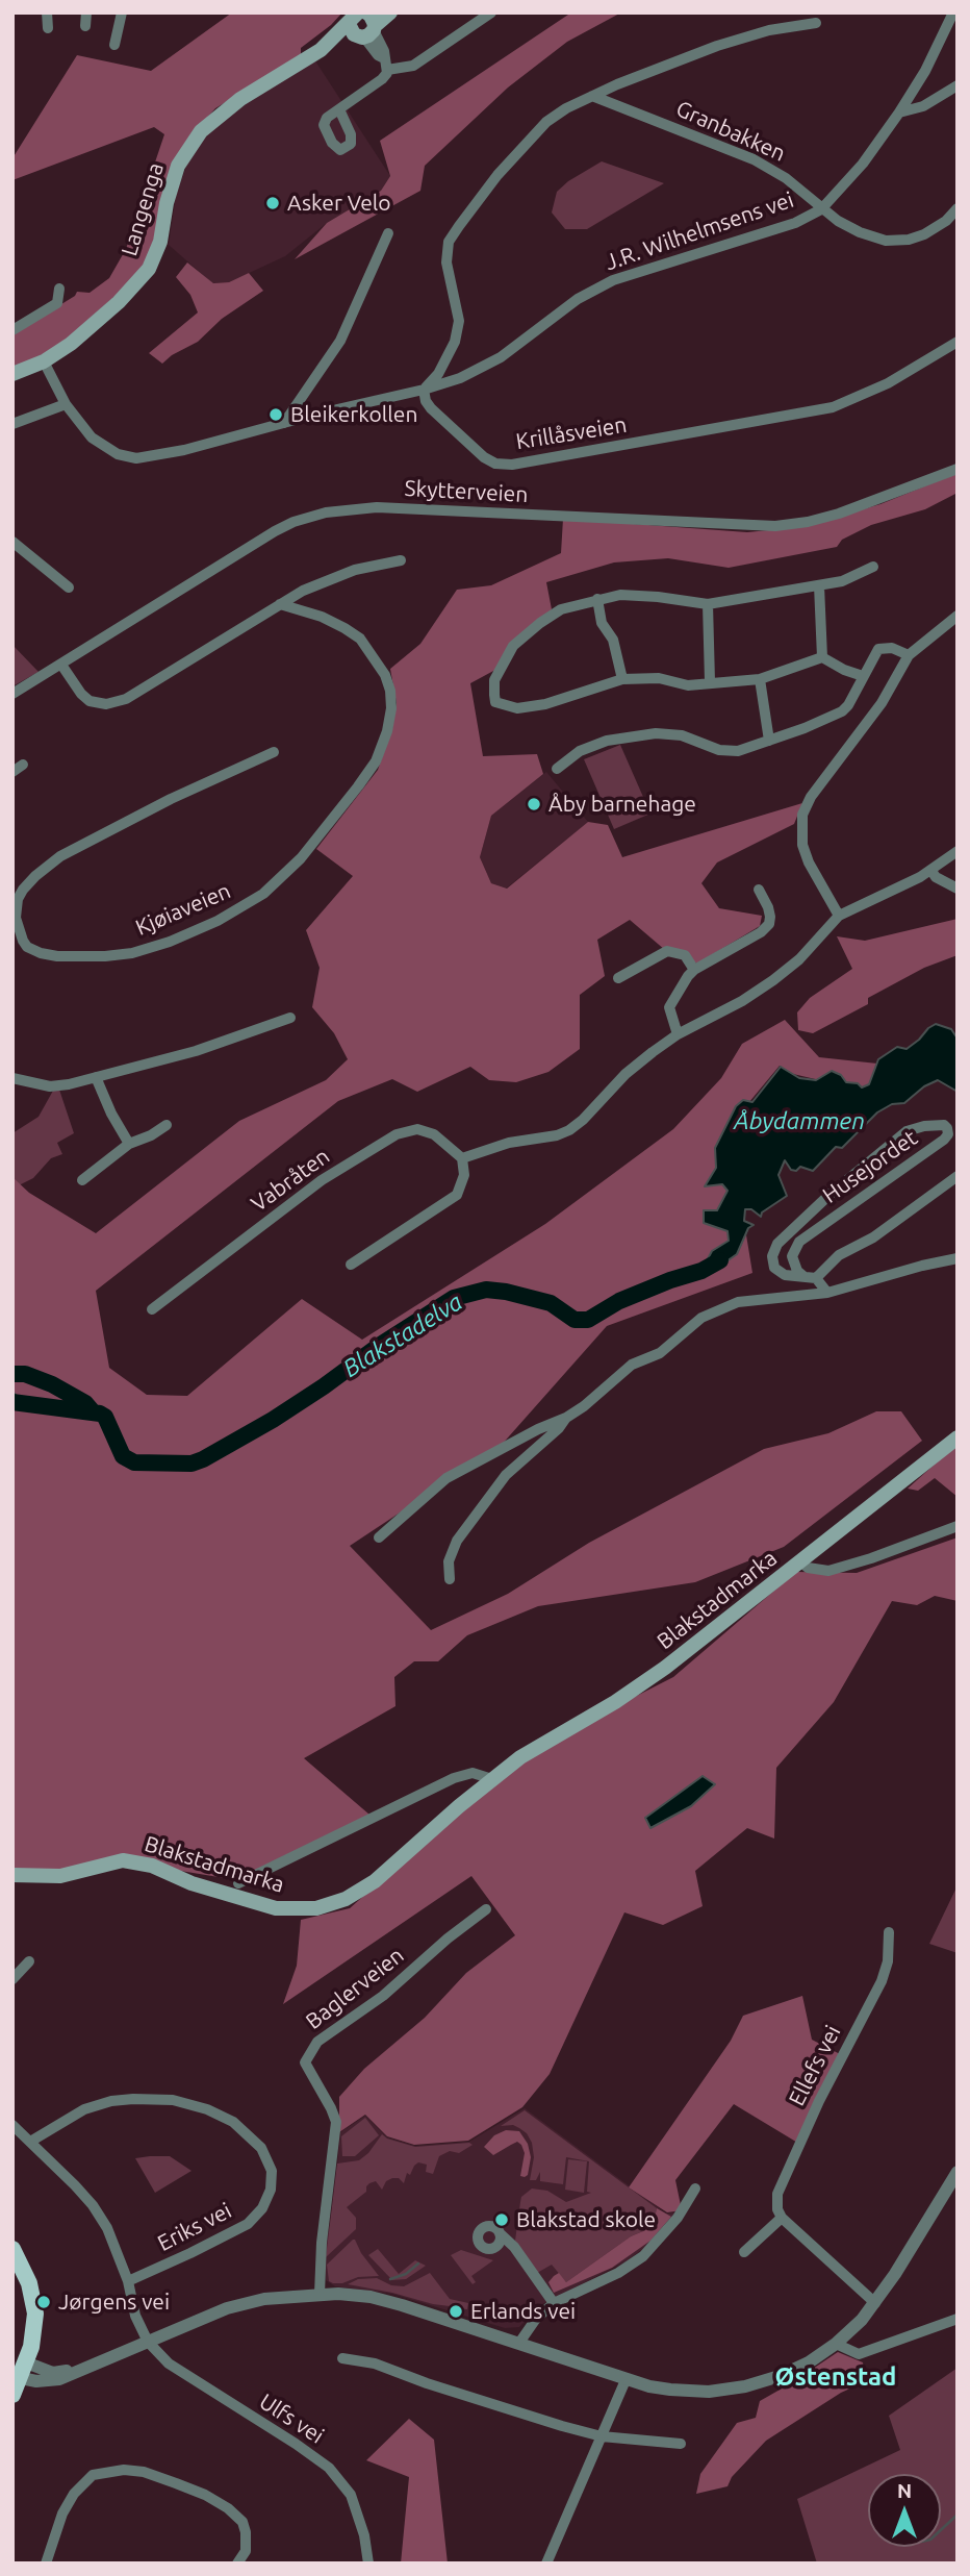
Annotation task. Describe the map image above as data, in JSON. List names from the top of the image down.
{
  "streets": {
    "main road": ["Langenga", "Blakstadmarka"],
    "street": [
      "Granbakken",
      "J.R. Wilhelmsens vei",
      "Krillåsveien",
      "Skytterveien",
      "Kjøiaveien",
      "Husejordet",
      "Vabråten",
      "Baglerveien",
      "Ellefs vei",
      "Eriks vei",
      "Ulfs vei"
    ]
  },
  "crossings": [
    ["Granbakken", "J.R. Wilhelmsens vei"],
    ["J.R. Wilhelmsens vei", "Krillåsveien"]
  ],
  "districts": ["Østenstad"],
  "water": ["Åbydammen", "Blakstadelva"],
  "places": [
    "Asker Velo",
    "Bleikerkollen",
    "Åby barnehage",
    "Blakstad skole",
    "Jørgens vei",
    "Erlands vei"
  ],
  "north": "top"
}
